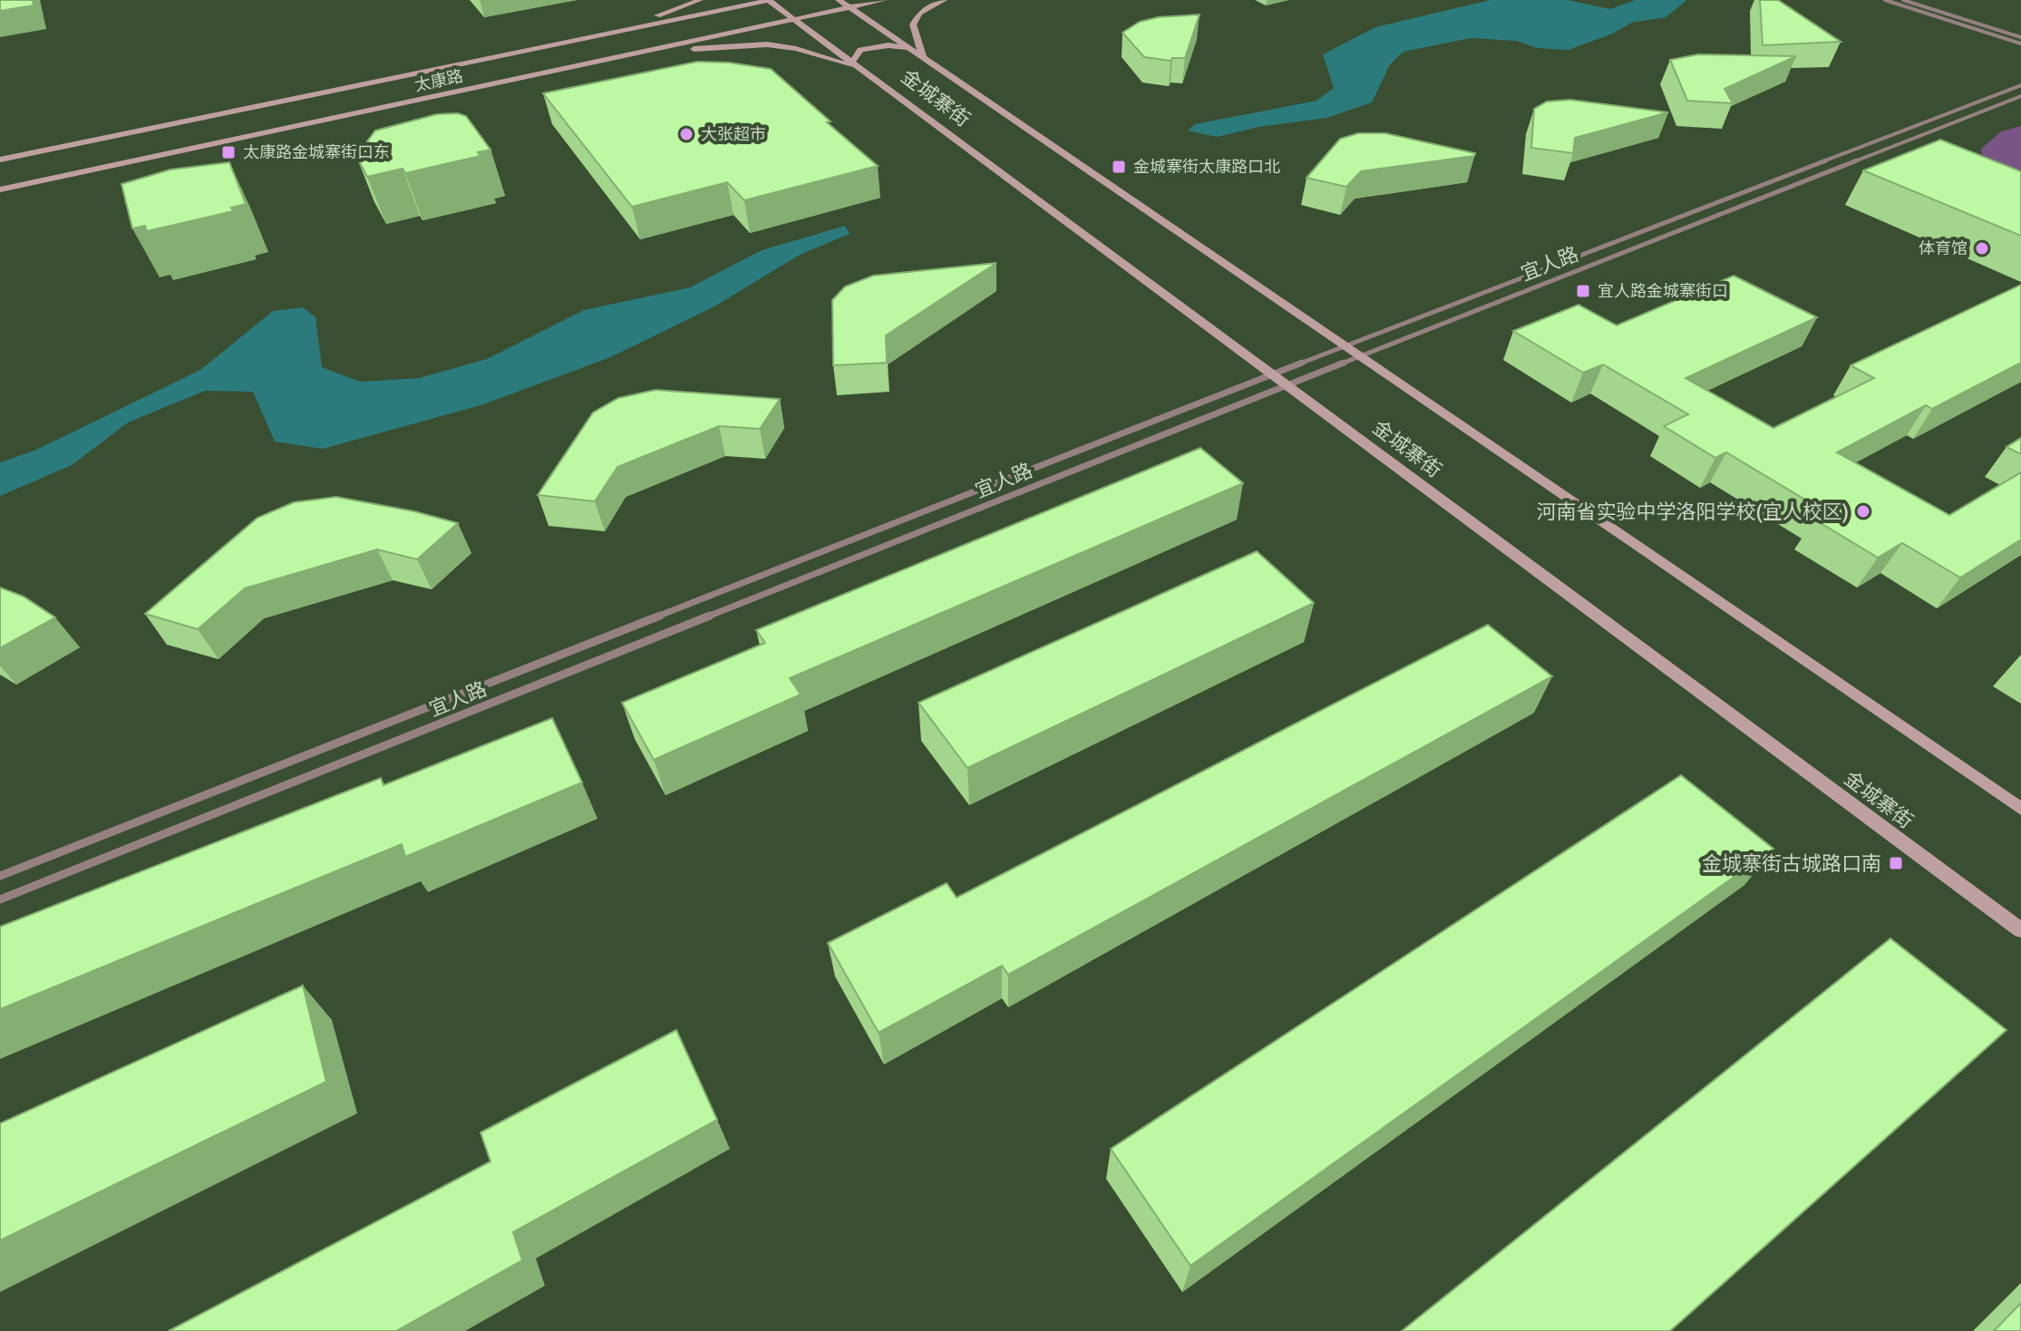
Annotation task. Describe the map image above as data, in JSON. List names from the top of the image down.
{
  "streets": {
    "main road": ["太康路", "金城寨街"],
    "street": ["宜人路"]
  },
  "crossings": [
    ["太康路", "金城寨街"],
    ["金城寨街", "宜人路"]
  ],
  "places": {
    "other": ["大张超市", "体育馆", "河南省实验中学洛阳学校(宜人校区)"],
    "transit": [
      "太康路金城寨街口东",
      "金城寨街太康路口北",
      "宜人路金城寨街口",
      "金城寨街古城路口南"
    ]
  }
}
